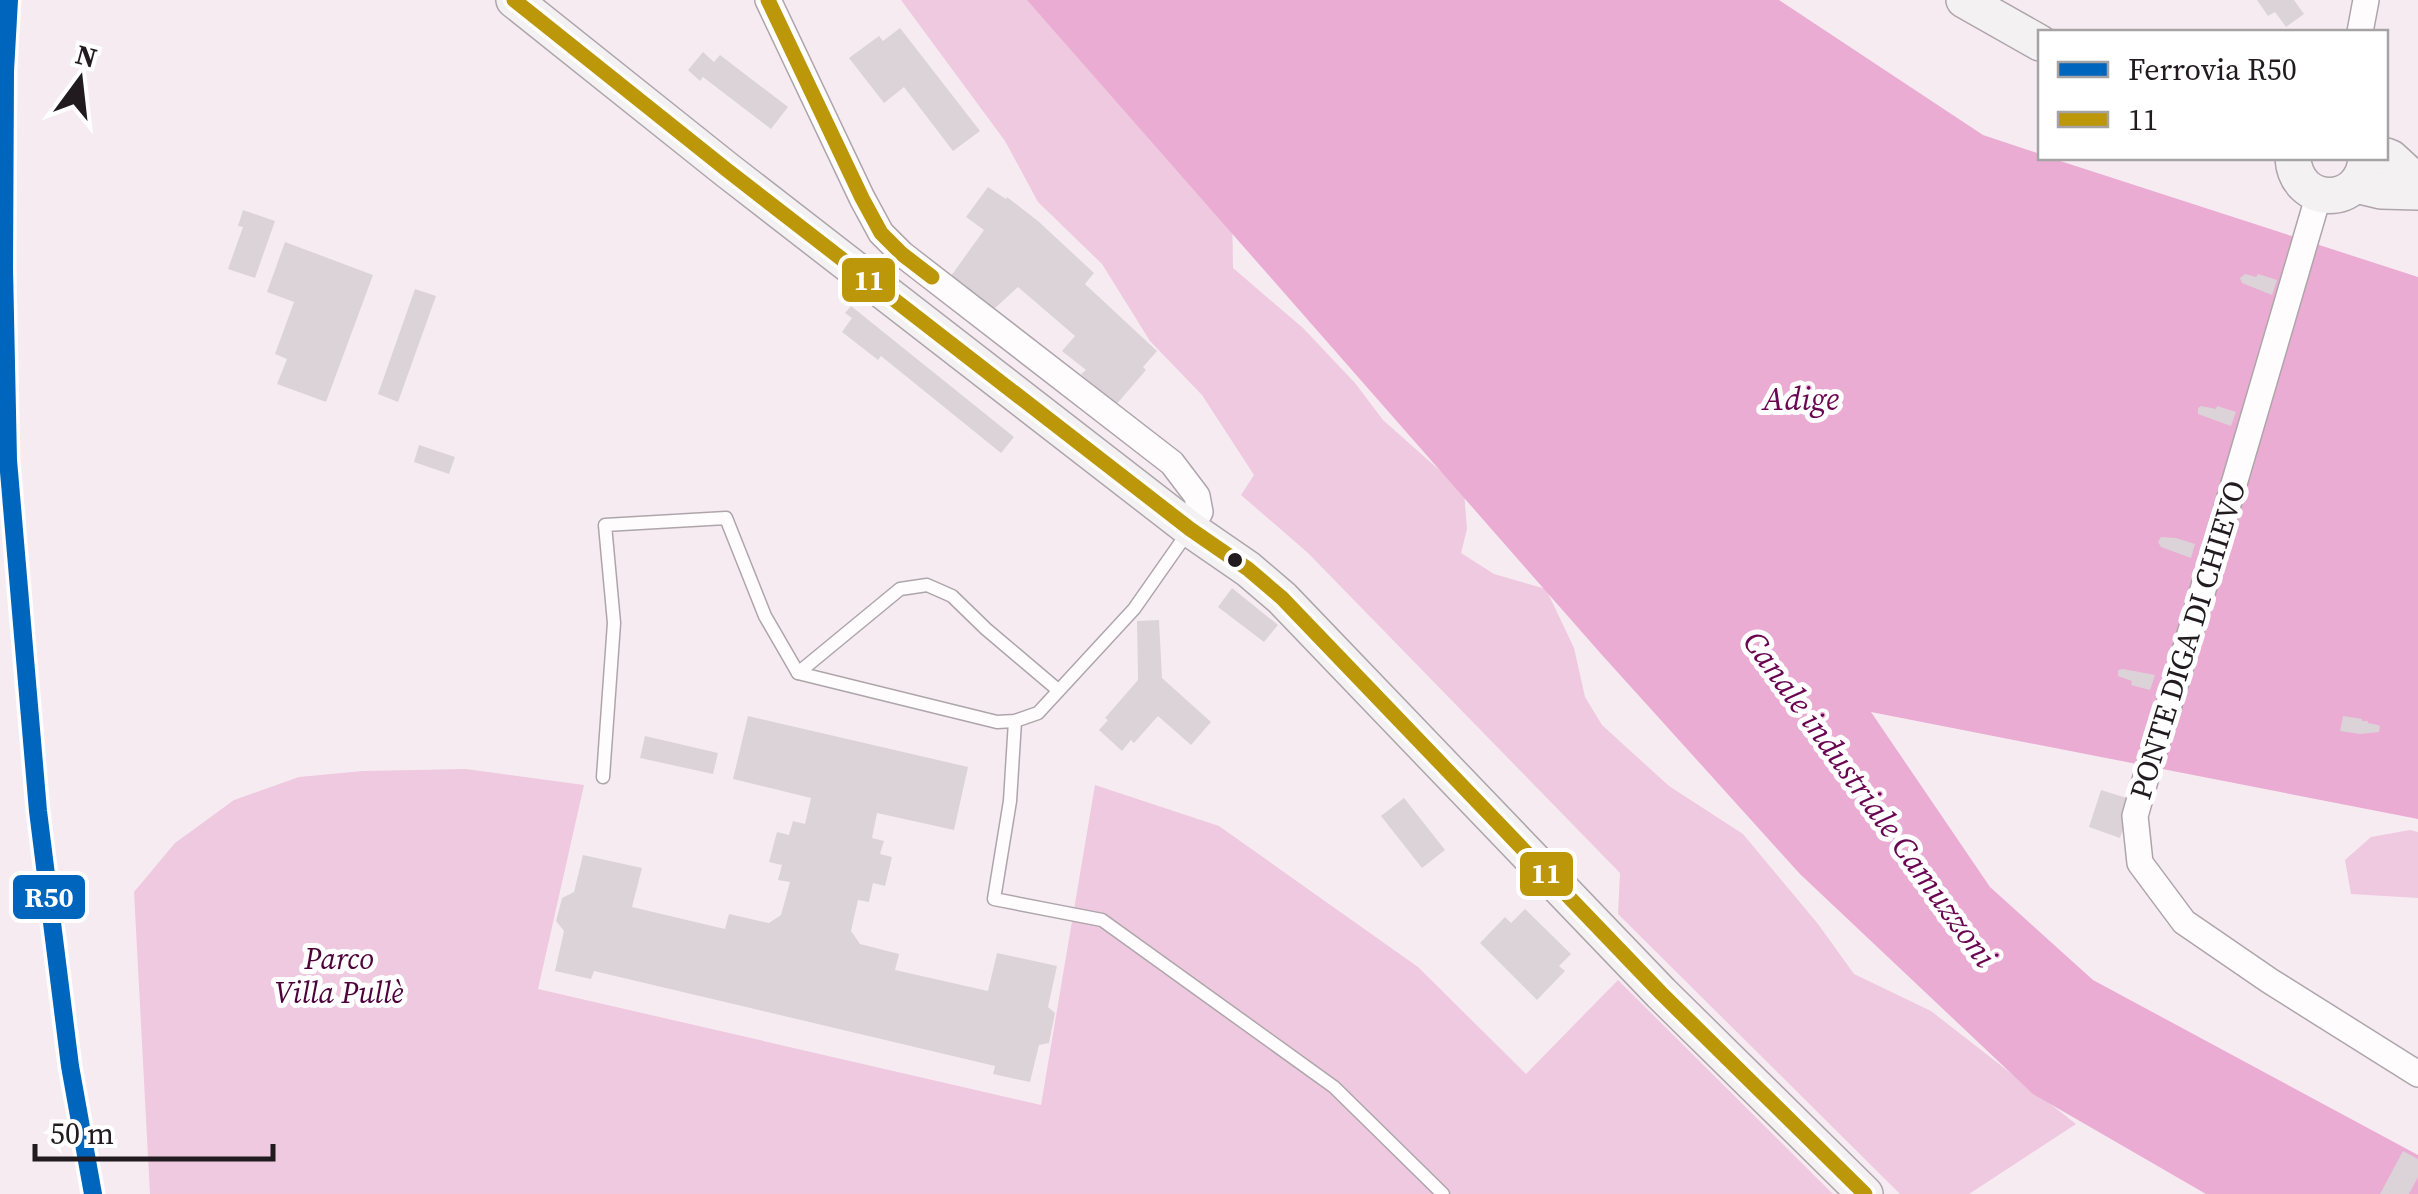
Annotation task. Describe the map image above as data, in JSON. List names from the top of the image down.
{
  "streets": {
    "street": ["PONTE DIGA DI CHIEVO"]
  },
  "water": ["Adige", "Canale industriale Camuzzoni"],
  "parks": ["Parco Villa Pullè"],
  "lines": ["rail line R50", "transit line 11"],
  "legend": ["Ferrovia R50", "11"],
  "scale_bar": "50 m",
  "north": "top"
}
